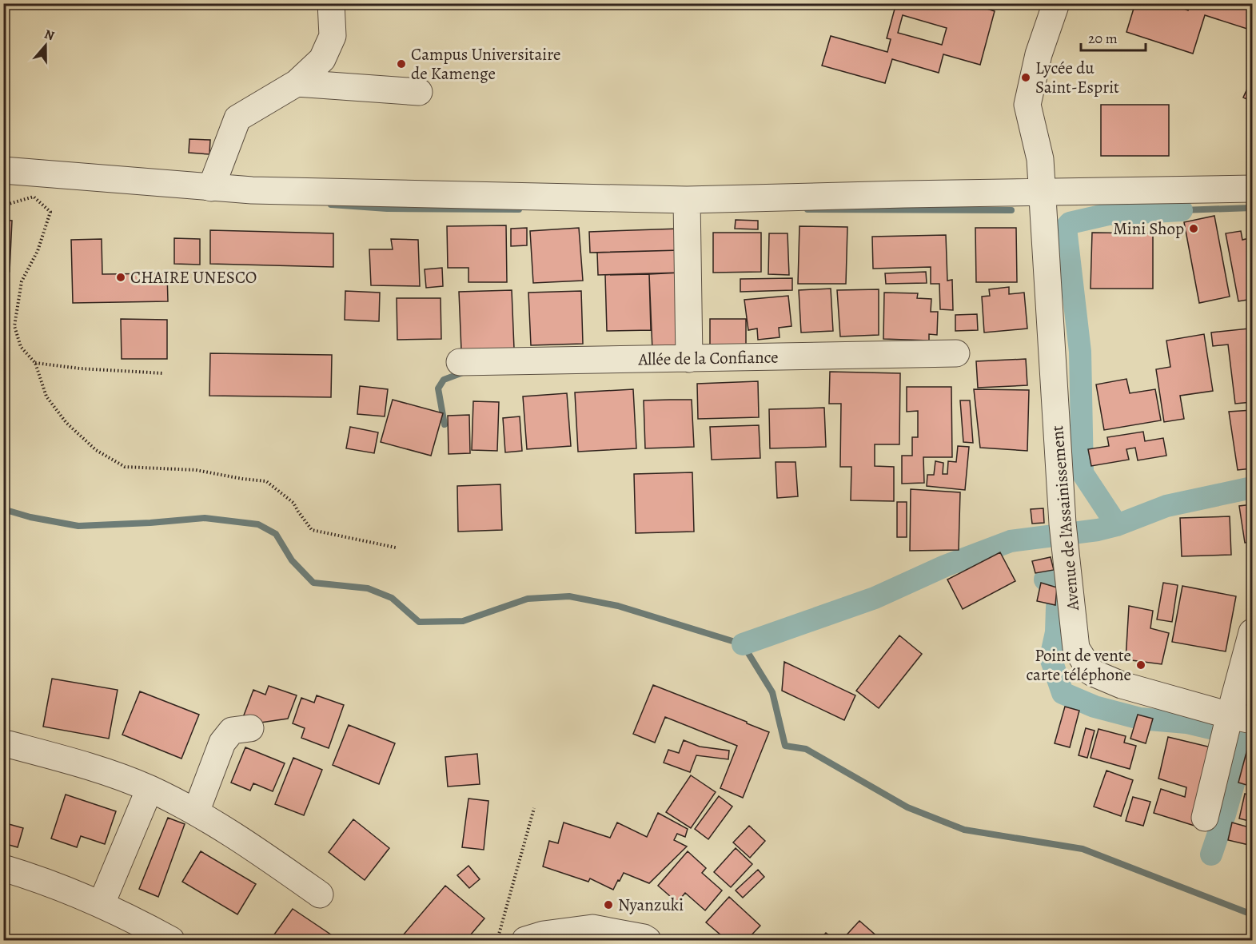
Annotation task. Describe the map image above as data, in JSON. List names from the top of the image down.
{
  "streets": {
    "street": ["Allée de la Confiance", "Avenue de l'Assainissement"]
  },
  "places": [
    "Campus Universitaire de Kamenge",
    "Lycée du Saint-Esprit",
    "Mini Shop",
    "CHAIRE UNESCO",
    "Point de vente carte téléphone",
    "Nyanzuki"
  ],
  "scale_bar": "20 m",
  "north": "top"
}
